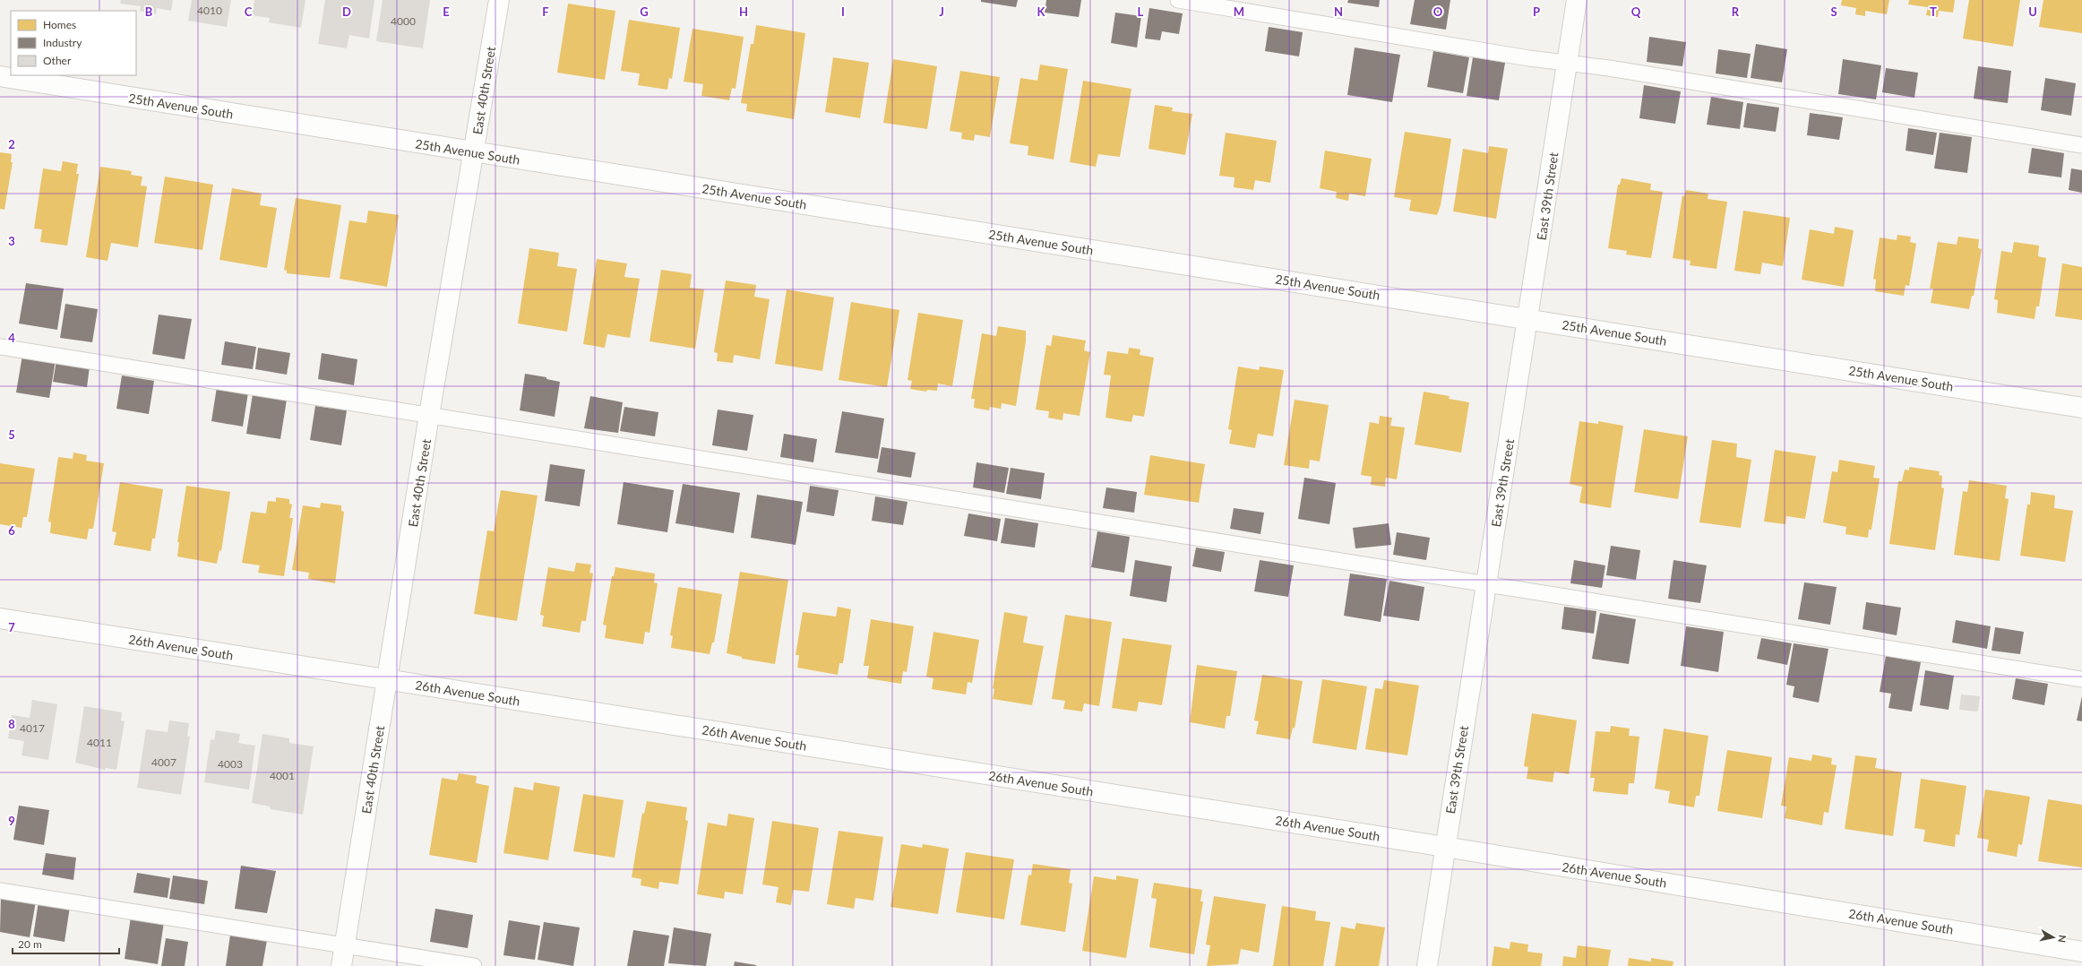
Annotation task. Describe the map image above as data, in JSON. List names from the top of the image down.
{
  "streets": {
    "street": [
      "East 40th Street",
      "25th Avenue South",
      "East 39th Street",
      "26th Avenue South"
    ]
  },
  "crossings": [
    ["East 40th Street", "25th Avenue South"],
    ["East 40th Street", "26th Avenue South"],
    ["25th Avenue South", "East 39th Street"],
    ["East 39th Street", "26th Avenue South"]
  ],
  "house_numbers": [
    "4010",
    "4000",
    "4017",
    "4011",
    "4007",
    "4003",
    "4001"
  ],
  "legend": ["Homes", "Industry", "Other"],
  "scale_bar": "20 m",
  "north": "right",
  "grid": {
    "columns": [
      "B",
      "C",
      "D",
      "E",
      "F",
      "G",
      "H",
      "I",
      "J",
      "K",
      "L",
      "M",
      "N",
      "O",
      "P",
      "Q",
      "R",
      "S",
      "T",
      "U"
    ],
    "rows": [
      "2",
      "3",
      "4",
      "5",
      "6",
      "7",
      "8",
      "9"
    ]
  }
}
